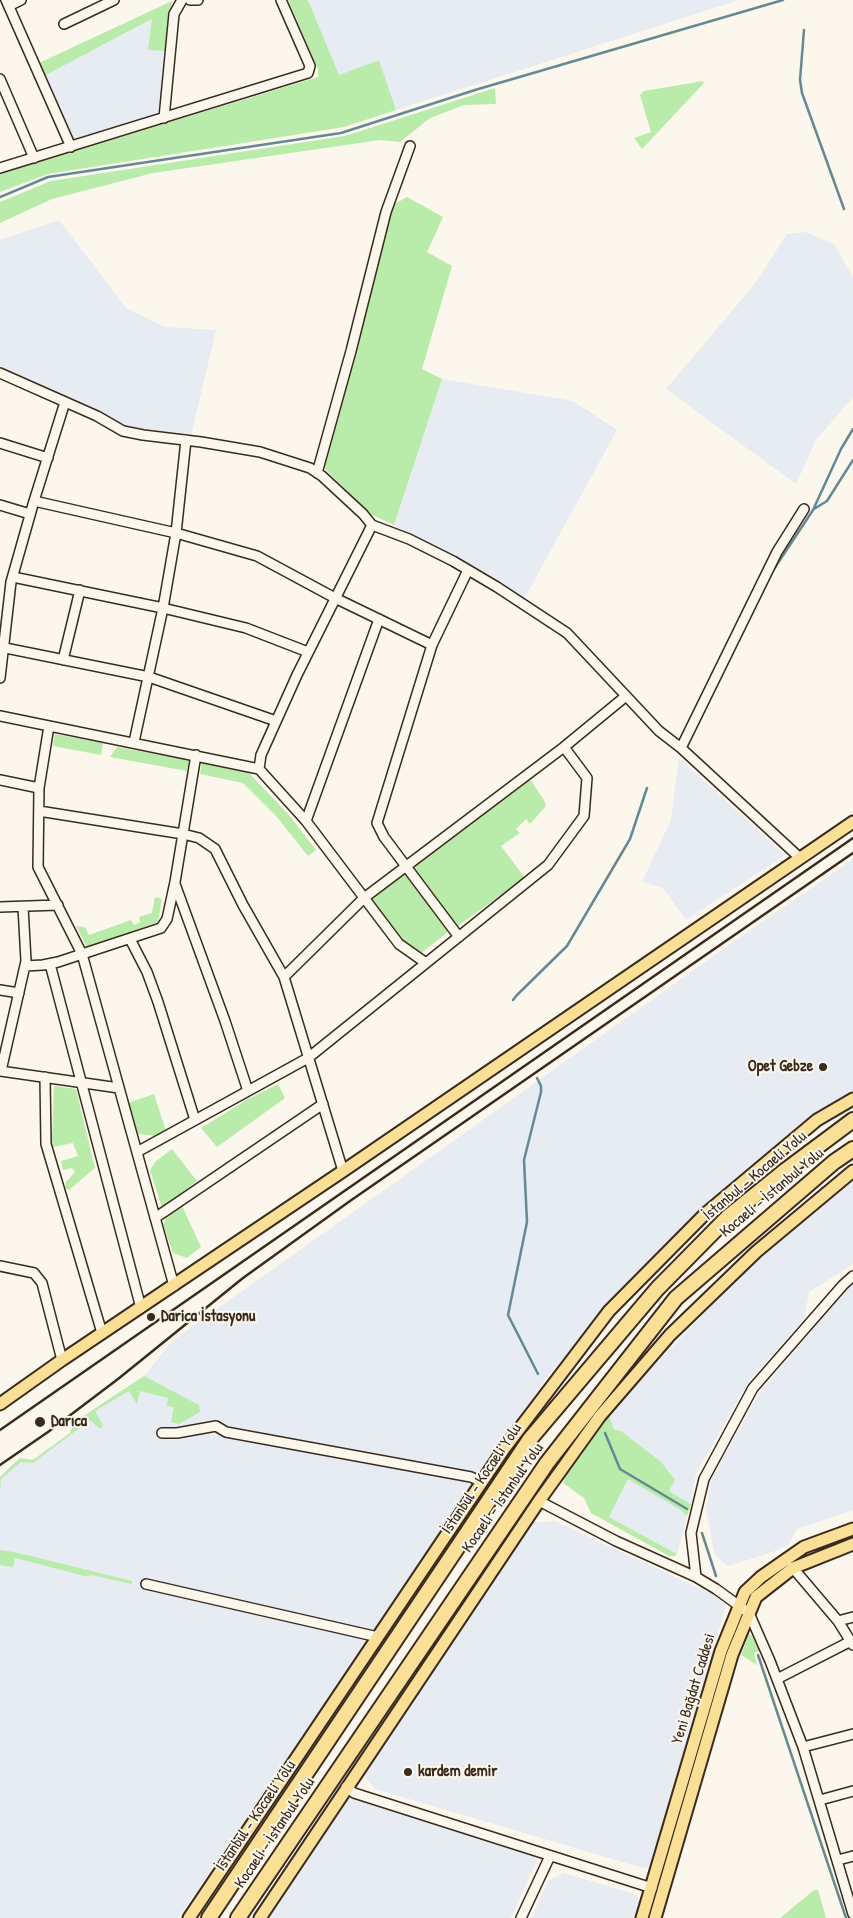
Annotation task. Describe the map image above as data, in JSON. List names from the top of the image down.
{
  "streets": {
    "highway": ["İstanbul - Kocaeli Yolu", "Kocaeli - İstanbul Yolu"],
    "main road": ["Yeni Bağdat Caddesi"]
  },
  "places": [
    "Opet Gebze",
    "Darica İstasyonu",
    "Darıca",
    "kardem demir"
  ]
}
